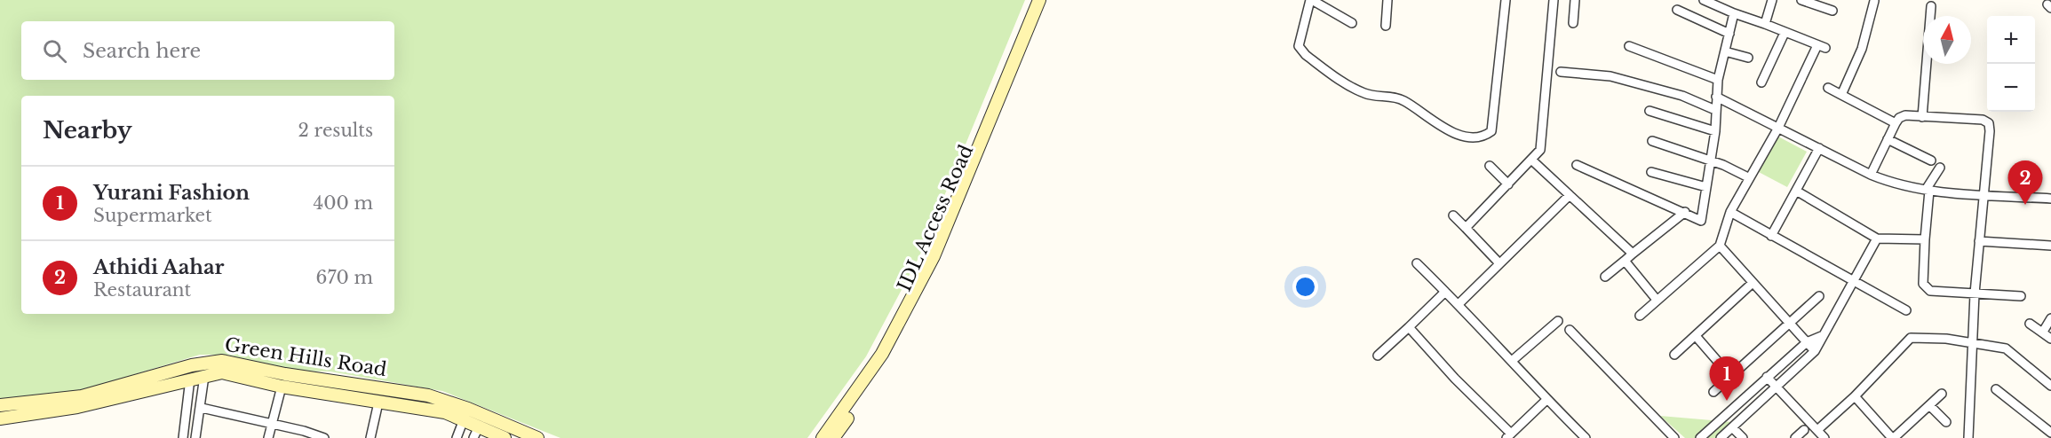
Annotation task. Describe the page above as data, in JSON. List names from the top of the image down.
{
  "streets": {
    "street": ["IDL Access Road", "Green Hills Road"]
  },
  "north": "top",
  "page": {
    "map_buttons": ["+", "−"],
    "search": "Search here",
    "heading": ["Nearby", "2 results"],
    "pins": ["2", "1"],
    "list": [
      {
        "mark": "1",
        "name": "Yurani Fashion",
        "note": "Supermarket",
        "value": "400 m"
      },
      {
        "mark": "2",
        "name": "Athidi Aahar",
        "note": "Restaurant",
        "value": "670 m"
      }
    ]
  }
}
